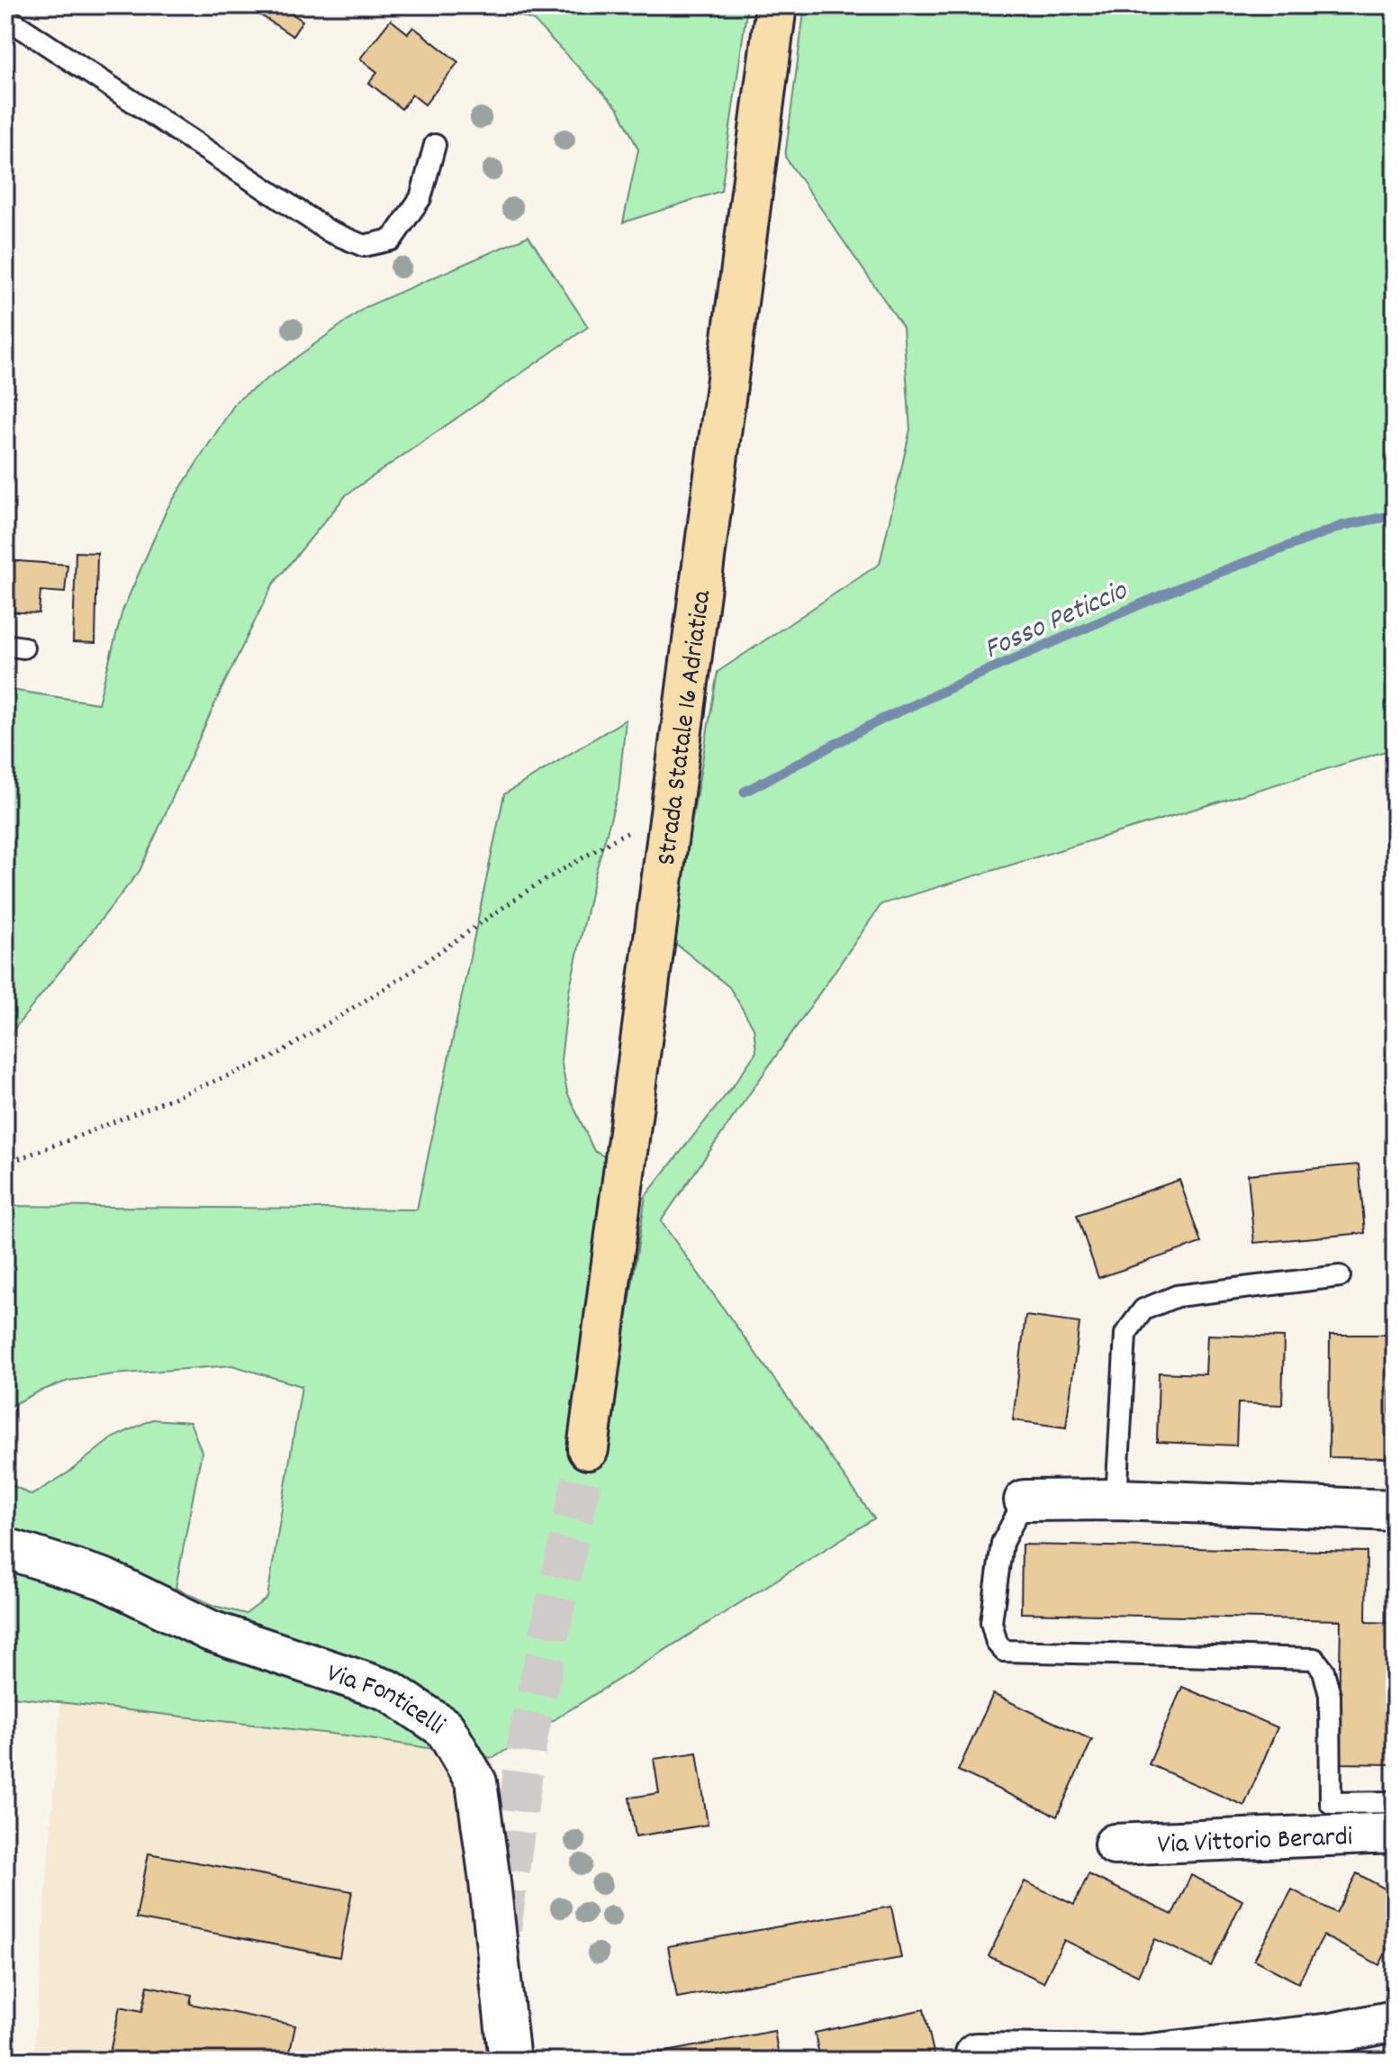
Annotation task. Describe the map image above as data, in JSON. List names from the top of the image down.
{
  "streets": {
    "main road": ["Strada Statale 16 Adriatica"],
    "street": ["Via Fonticelli", "Via Vittorio Berardi"]
  },
  "water": ["Fosso Peticcio"]
}
